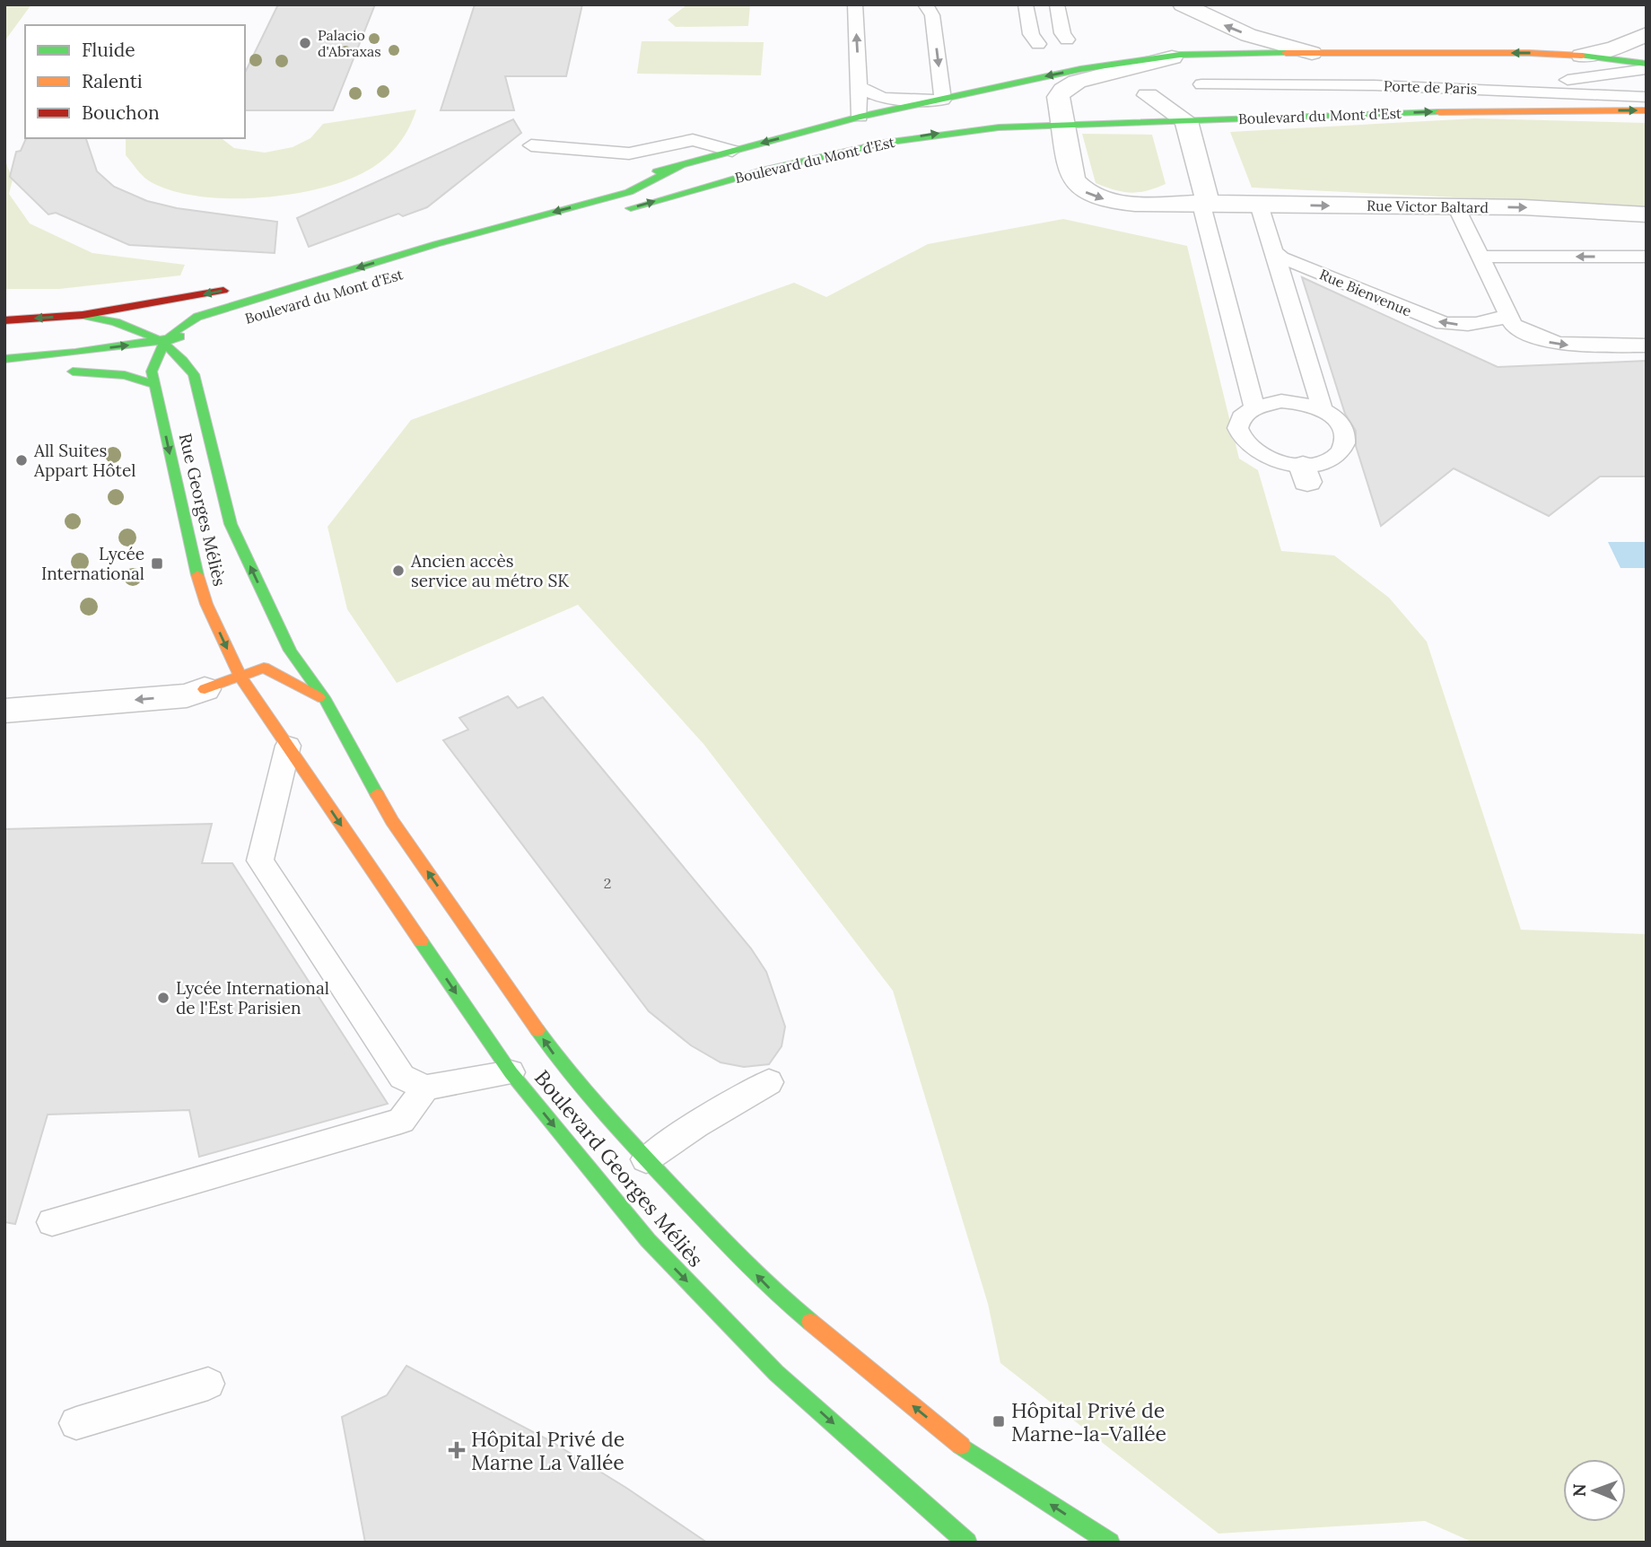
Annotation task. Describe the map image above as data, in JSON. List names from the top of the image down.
{
  "streets": {
    "main road": ["Boulevard du Mont d'Est", "Rue Georges Méliès", "Boulevard Georges Méliès"],
    "street": ["Rue Victor Baltard"],
    "lane": ["Porte de Paris", "Rue Bienvenue"]
  },
  "crossings": [
    ["Boulevard du Mont d'Est", "Rue Victor Baltard"],
    ["Rue Georges Méliès", "Boulevard Georges Méliès"]
  ],
  "one_way": ["Rue Victor Baltard", "Rue Bienvenue"],
  "places": {
    "other": [
      "Palacio d'Abraxas",
      "All Suites Appart Hôtel",
      "Ancien accès service au métro SK",
      "Lycée International de l'Est Parisien"
    ],
    "transit": ["Lycée International", "Hôpital Privé de Marne-la-Vallée"],
    "health": ["Hôpital Privé de Marne La Vallée"]
  },
  "house_numbers": ["2"],
  "legend": ["Fluide", "Ralenti", "Bouchon"],
  "north": "left"
}
